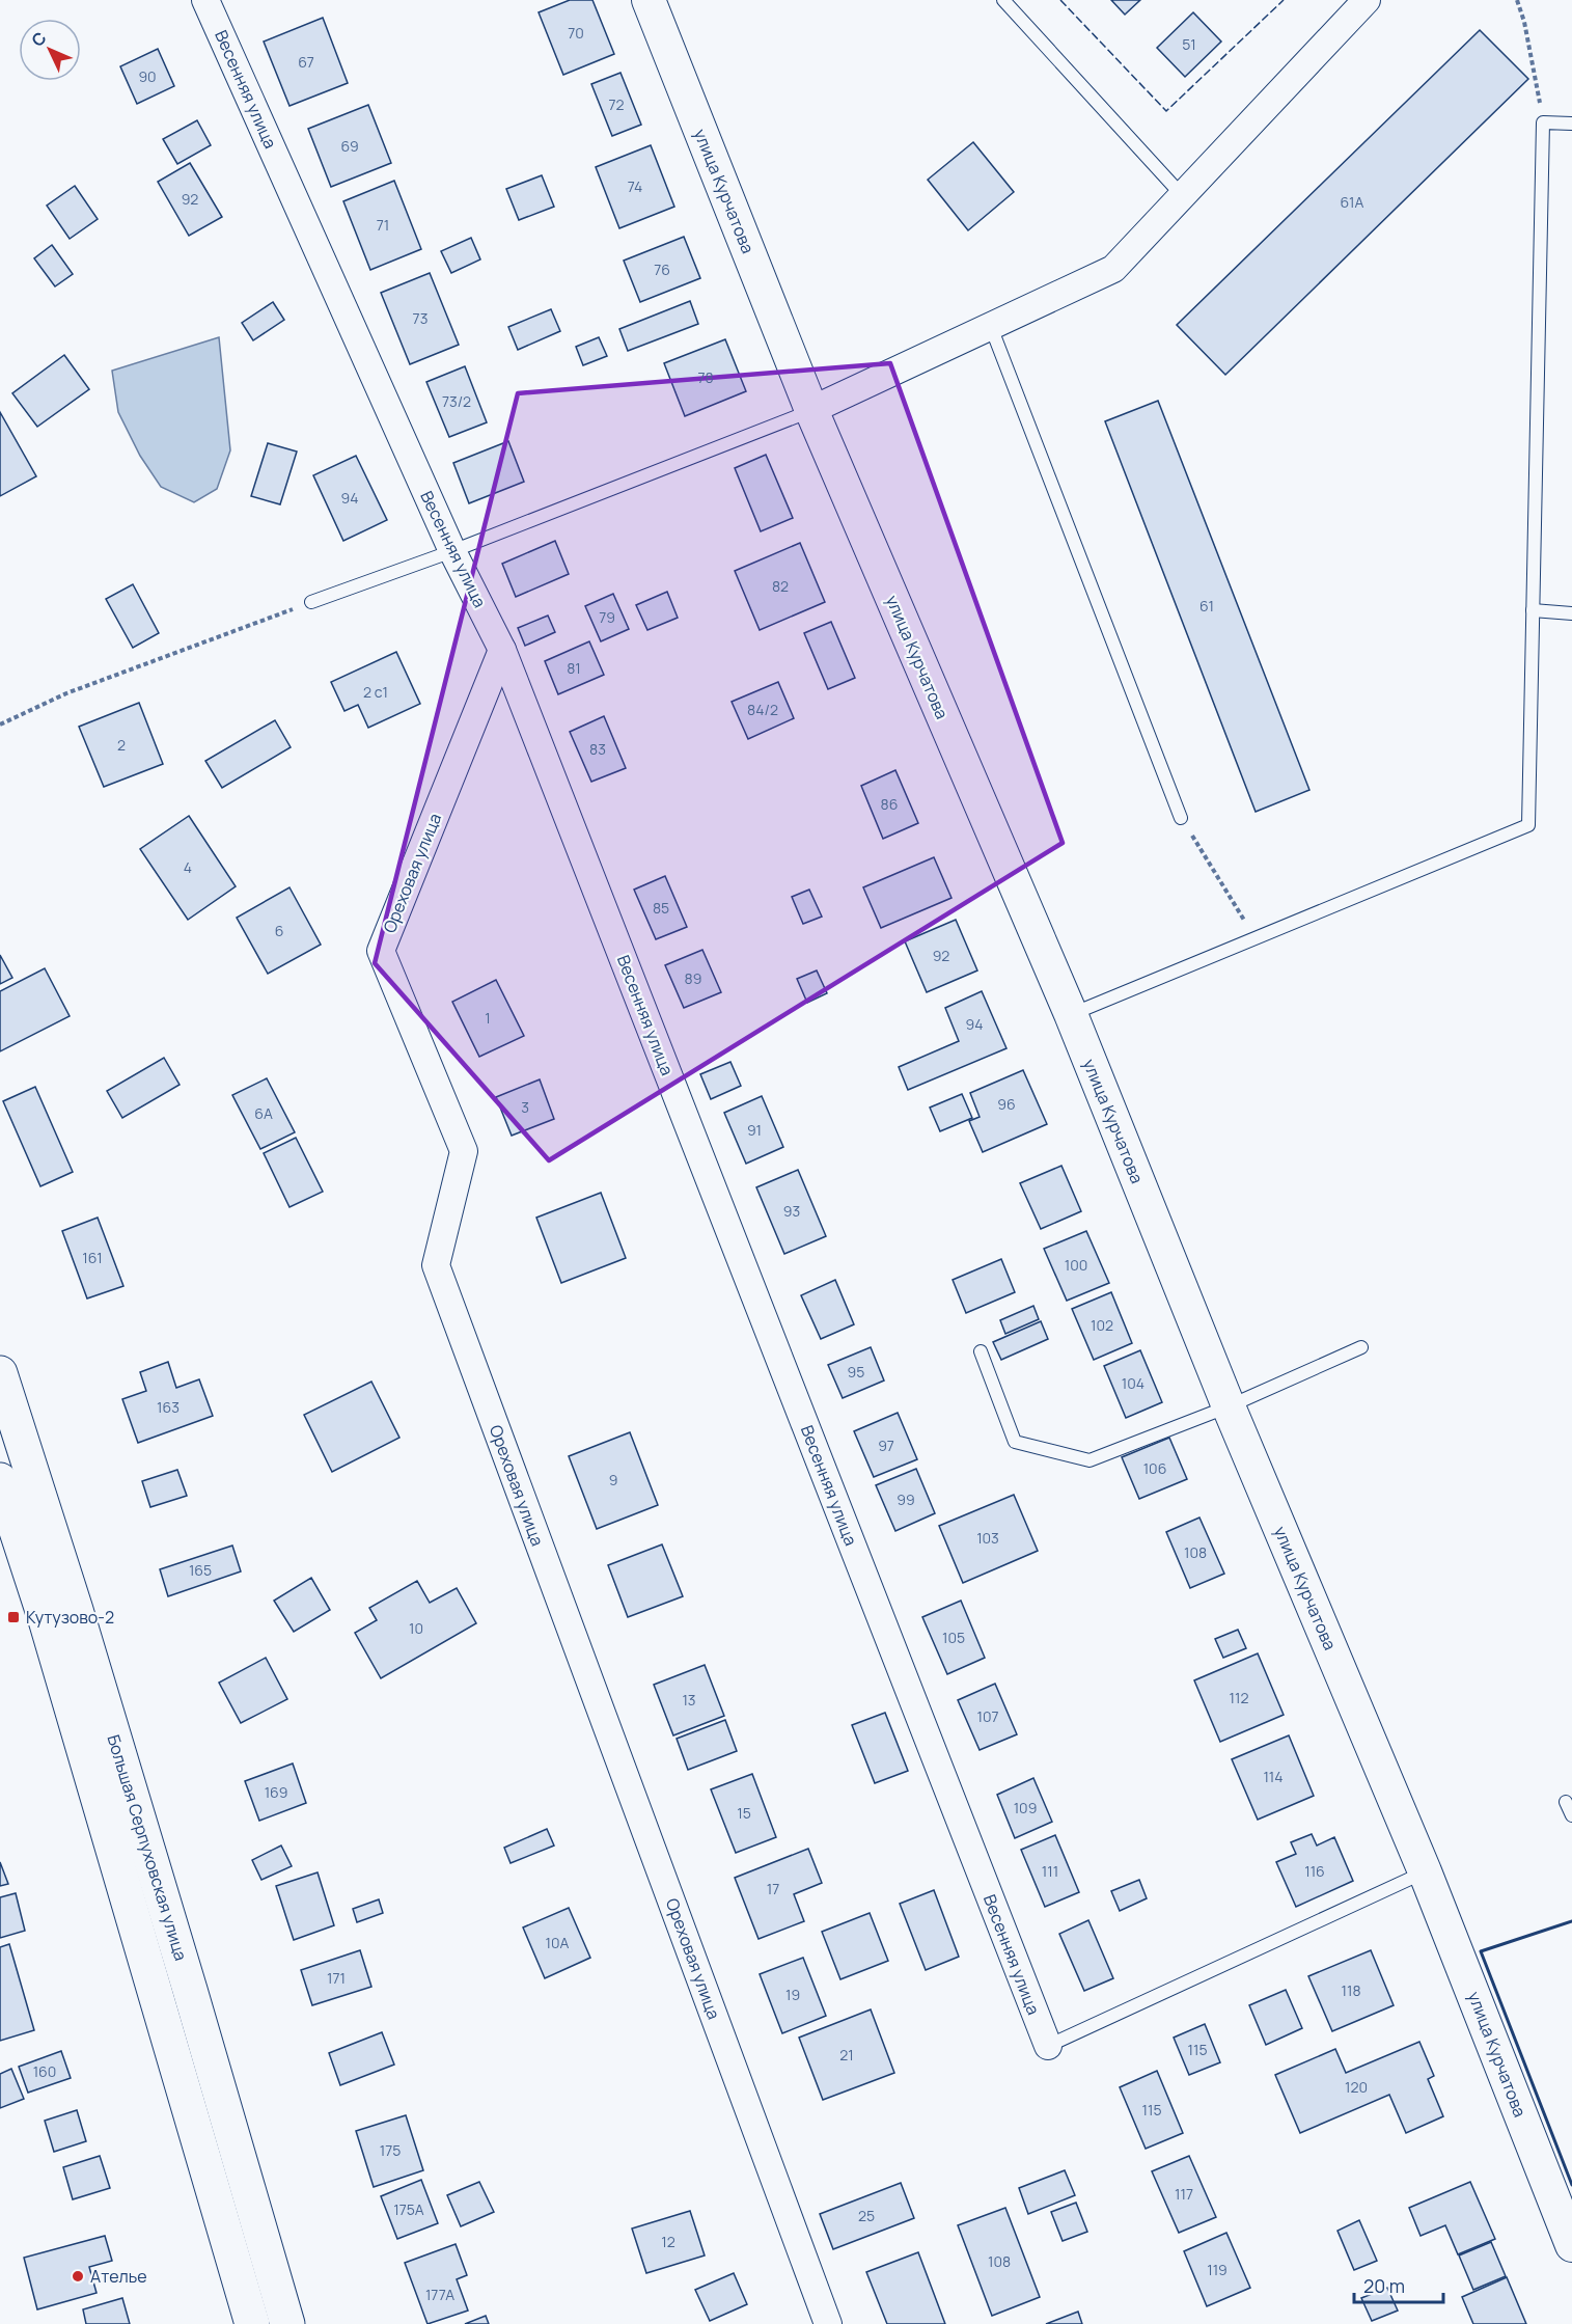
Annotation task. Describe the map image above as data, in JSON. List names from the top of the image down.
{
  "streets": {
    "main road": ["Большая Серпуховская улица"],
    "street": ["Весенняя улица", "улица Курчатова", "Ореховая улица"]
  },
  "crossings": [
    ["Весенняя улица", "Ореховая улица"]
  ],
  "places": {
    "transit": ["Кутузово-2"],
    "other": ["Ателье"]
  },
  "house_numbers": [
    "70",
    "51",
    "67",
    "90",
    "72",
    "69",
    "74",
    "92",
    "61А",
    "71",
    "76",
    "73",
    "78",
    "73/2",
    "94",
    "82",
    "61",
    "79",
    "81",
    "2 с1",
    "84/2",
    "2",
    "83",
    "86",
    "4",
    "85",
    "6",
    "92",
    "89",
    "1",
    "94",
    "96",
    "3",
    "6А",
    "91",
    "93",
    "161",
    "100",
    "102",
    "95",
    "104",
    "163",
    "97",
    "106",
    "9",
    "99",
    "103",
    "108",
    "165",
    "10",
    "105",
    "112",
    "13",
    "107",
    "114",
    "169",
    "109",
    "15",
    "111",
    "116",
    "17",
    "10А",
    "171",
    "118",
    "19",
    "115",
    "21",
    "160",
    "120",
    "115",
    "175",
    "117",
    "175А",
    "25",
    "12",
    "108",
    "119",
    "177А"
  ],
  "scale_bar": "20 m",
  "north": "top left"
}
